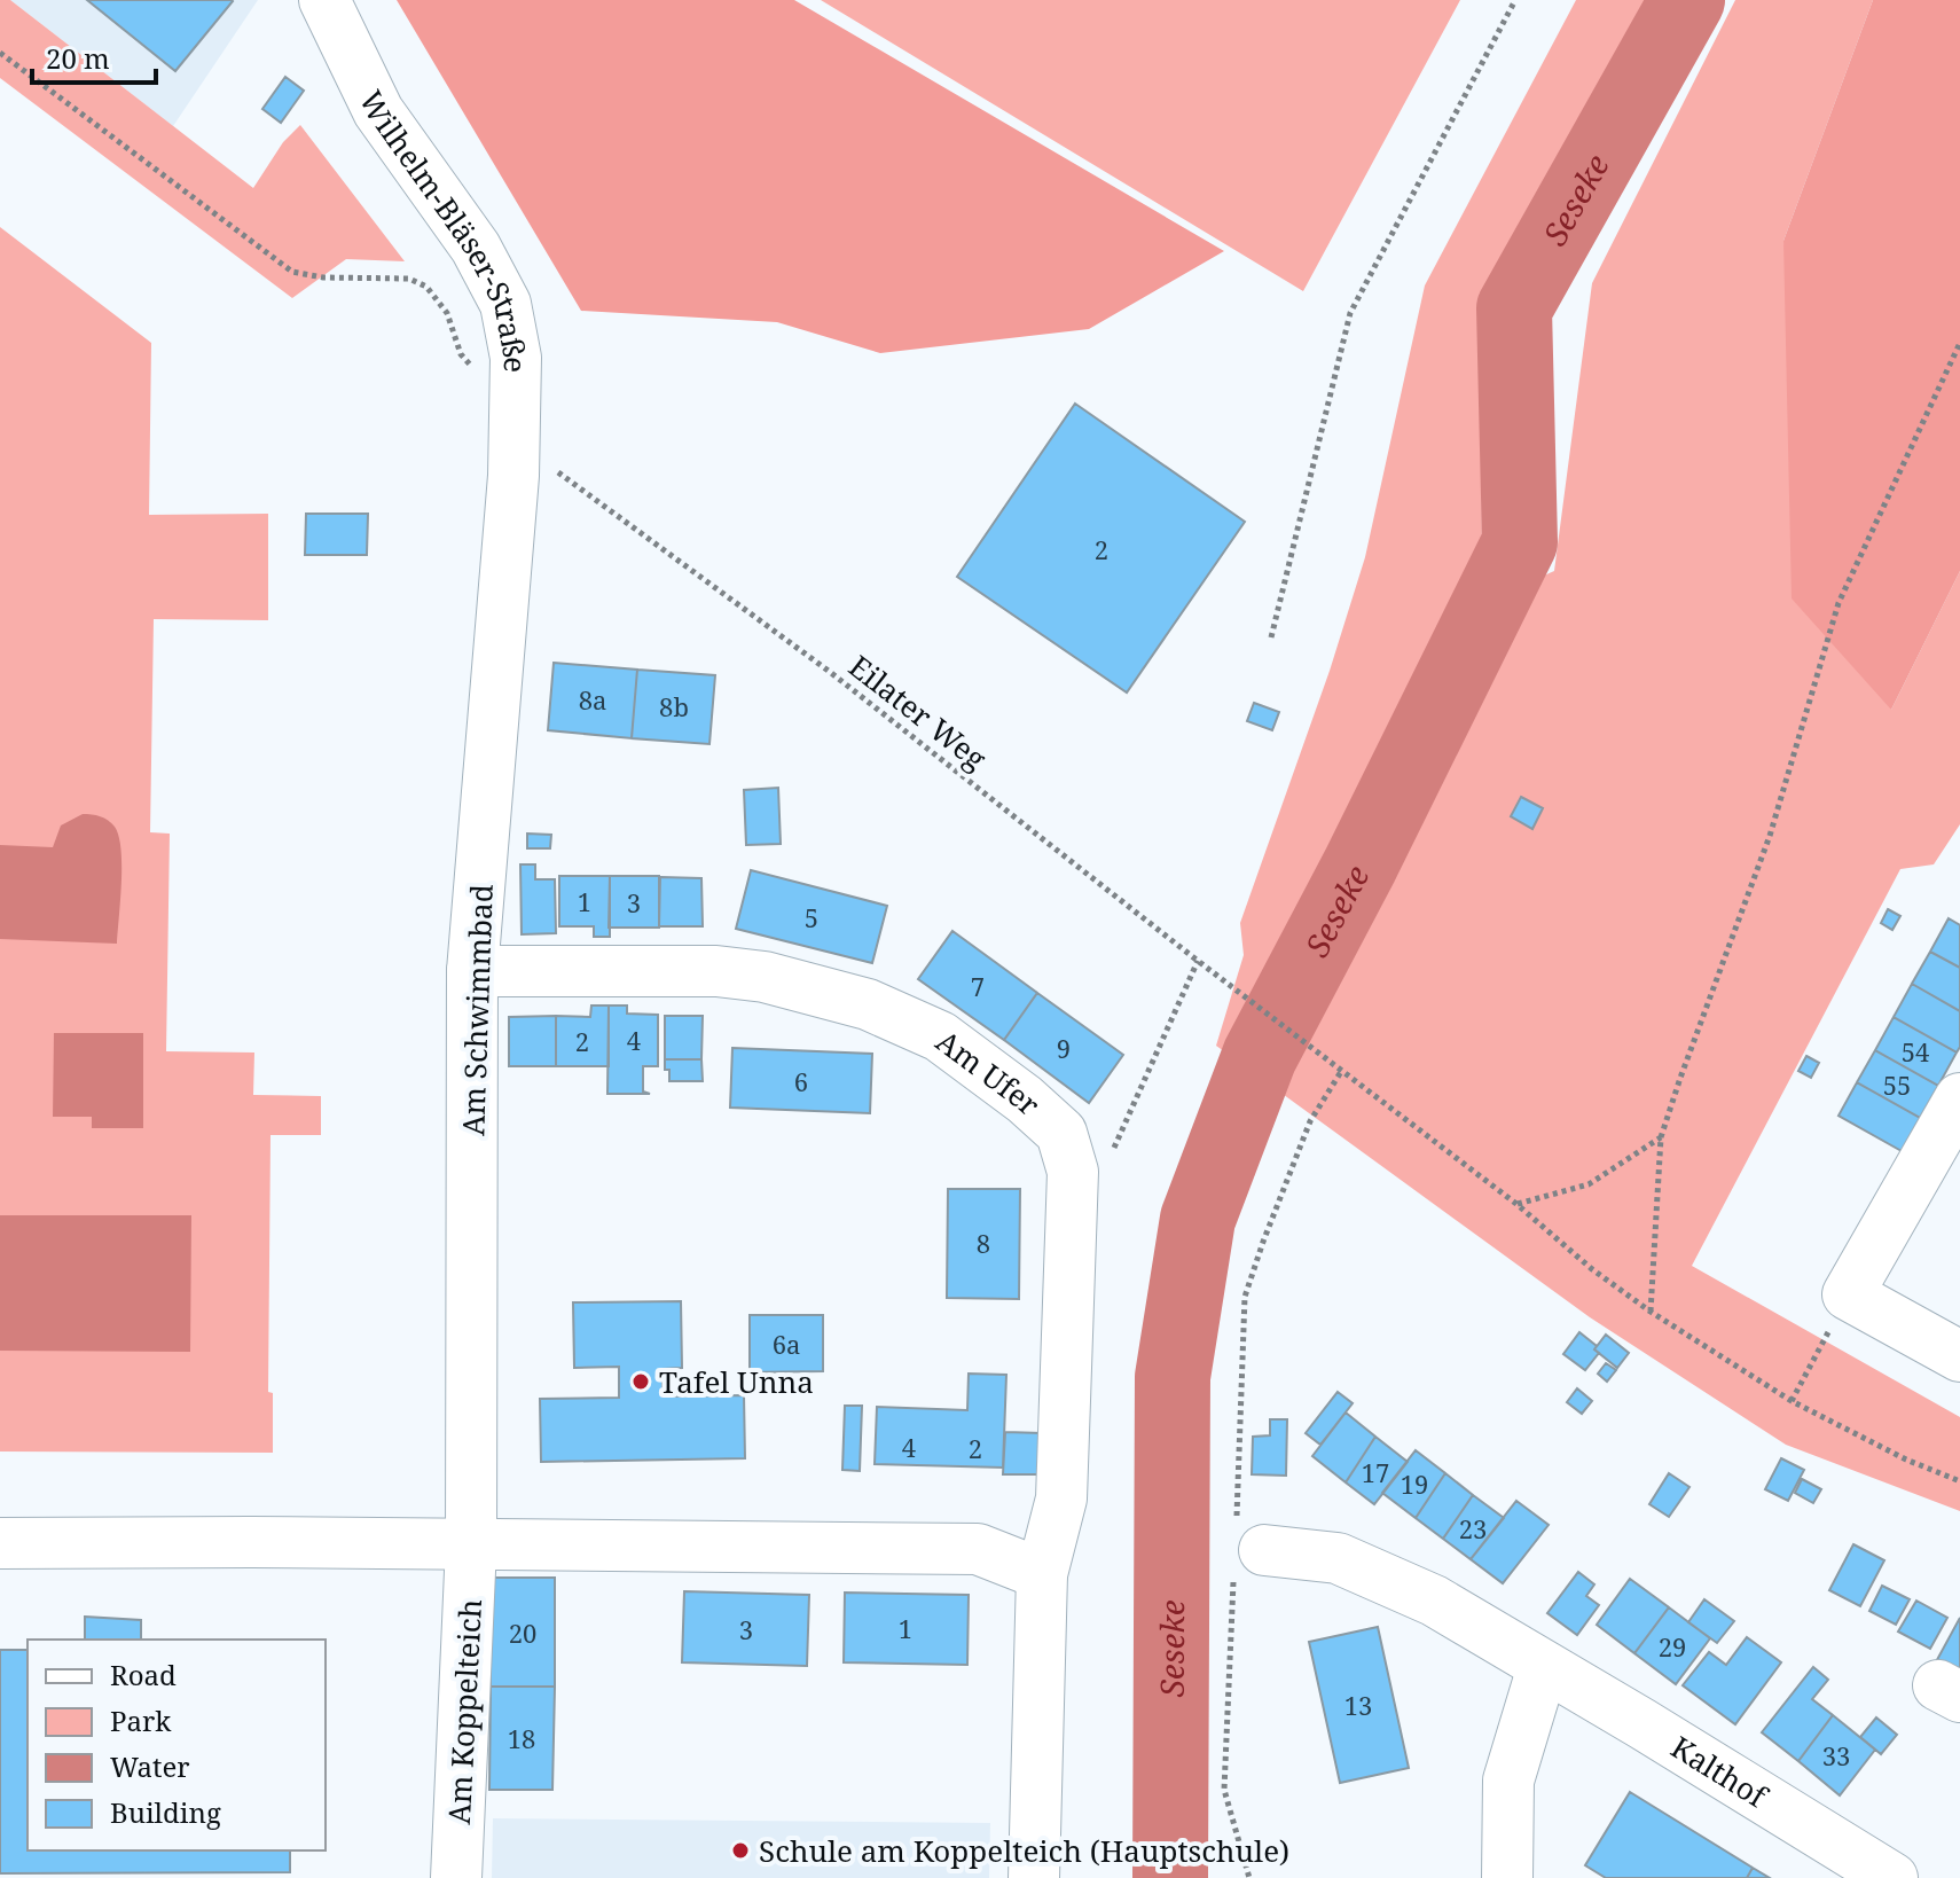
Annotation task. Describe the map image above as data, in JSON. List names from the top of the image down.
{
  "streets": {
    "street": [
      "Wilhelm-Bläser-Straße",
      "Am Schwimmbad",
      "Am Ufer",
      "Am Koppelteich",
      "Kalthof"
    ],
    "path": ["Eilater Weg"]
  },
  "crossings": [
    ["Wilhelm-Bläser-Straße", "Am Schwimmbad"],
    ["Am Schwimmbad", "Am Ufer"],
    ["Am Schwimmbad", "Am Koppelteich"]
  ],
  "water": ["Seseke"],
  "places": ["Tafel Unna", "Schule am Koppelteich (Hauptschule)"],
  "house_numbers": [
    "2",
    "8a",
    "8b",
    "1",
    "3",
    "5",
    "7",
    "4",
    "2",
    "9",
    "54",
    "6",
    "55",
    "8",
    "6a",
    "4",
    "2",
    "17",
    "19",
    "23",
    "1",
    "3",
    "20",
    "29",
    "13",
    "18",
    "33"
  ],
  "legend": [
    "Road",
    "Park",
    "Water",
    "Building"
  ],
  "scale_bar": "20 m"
}
